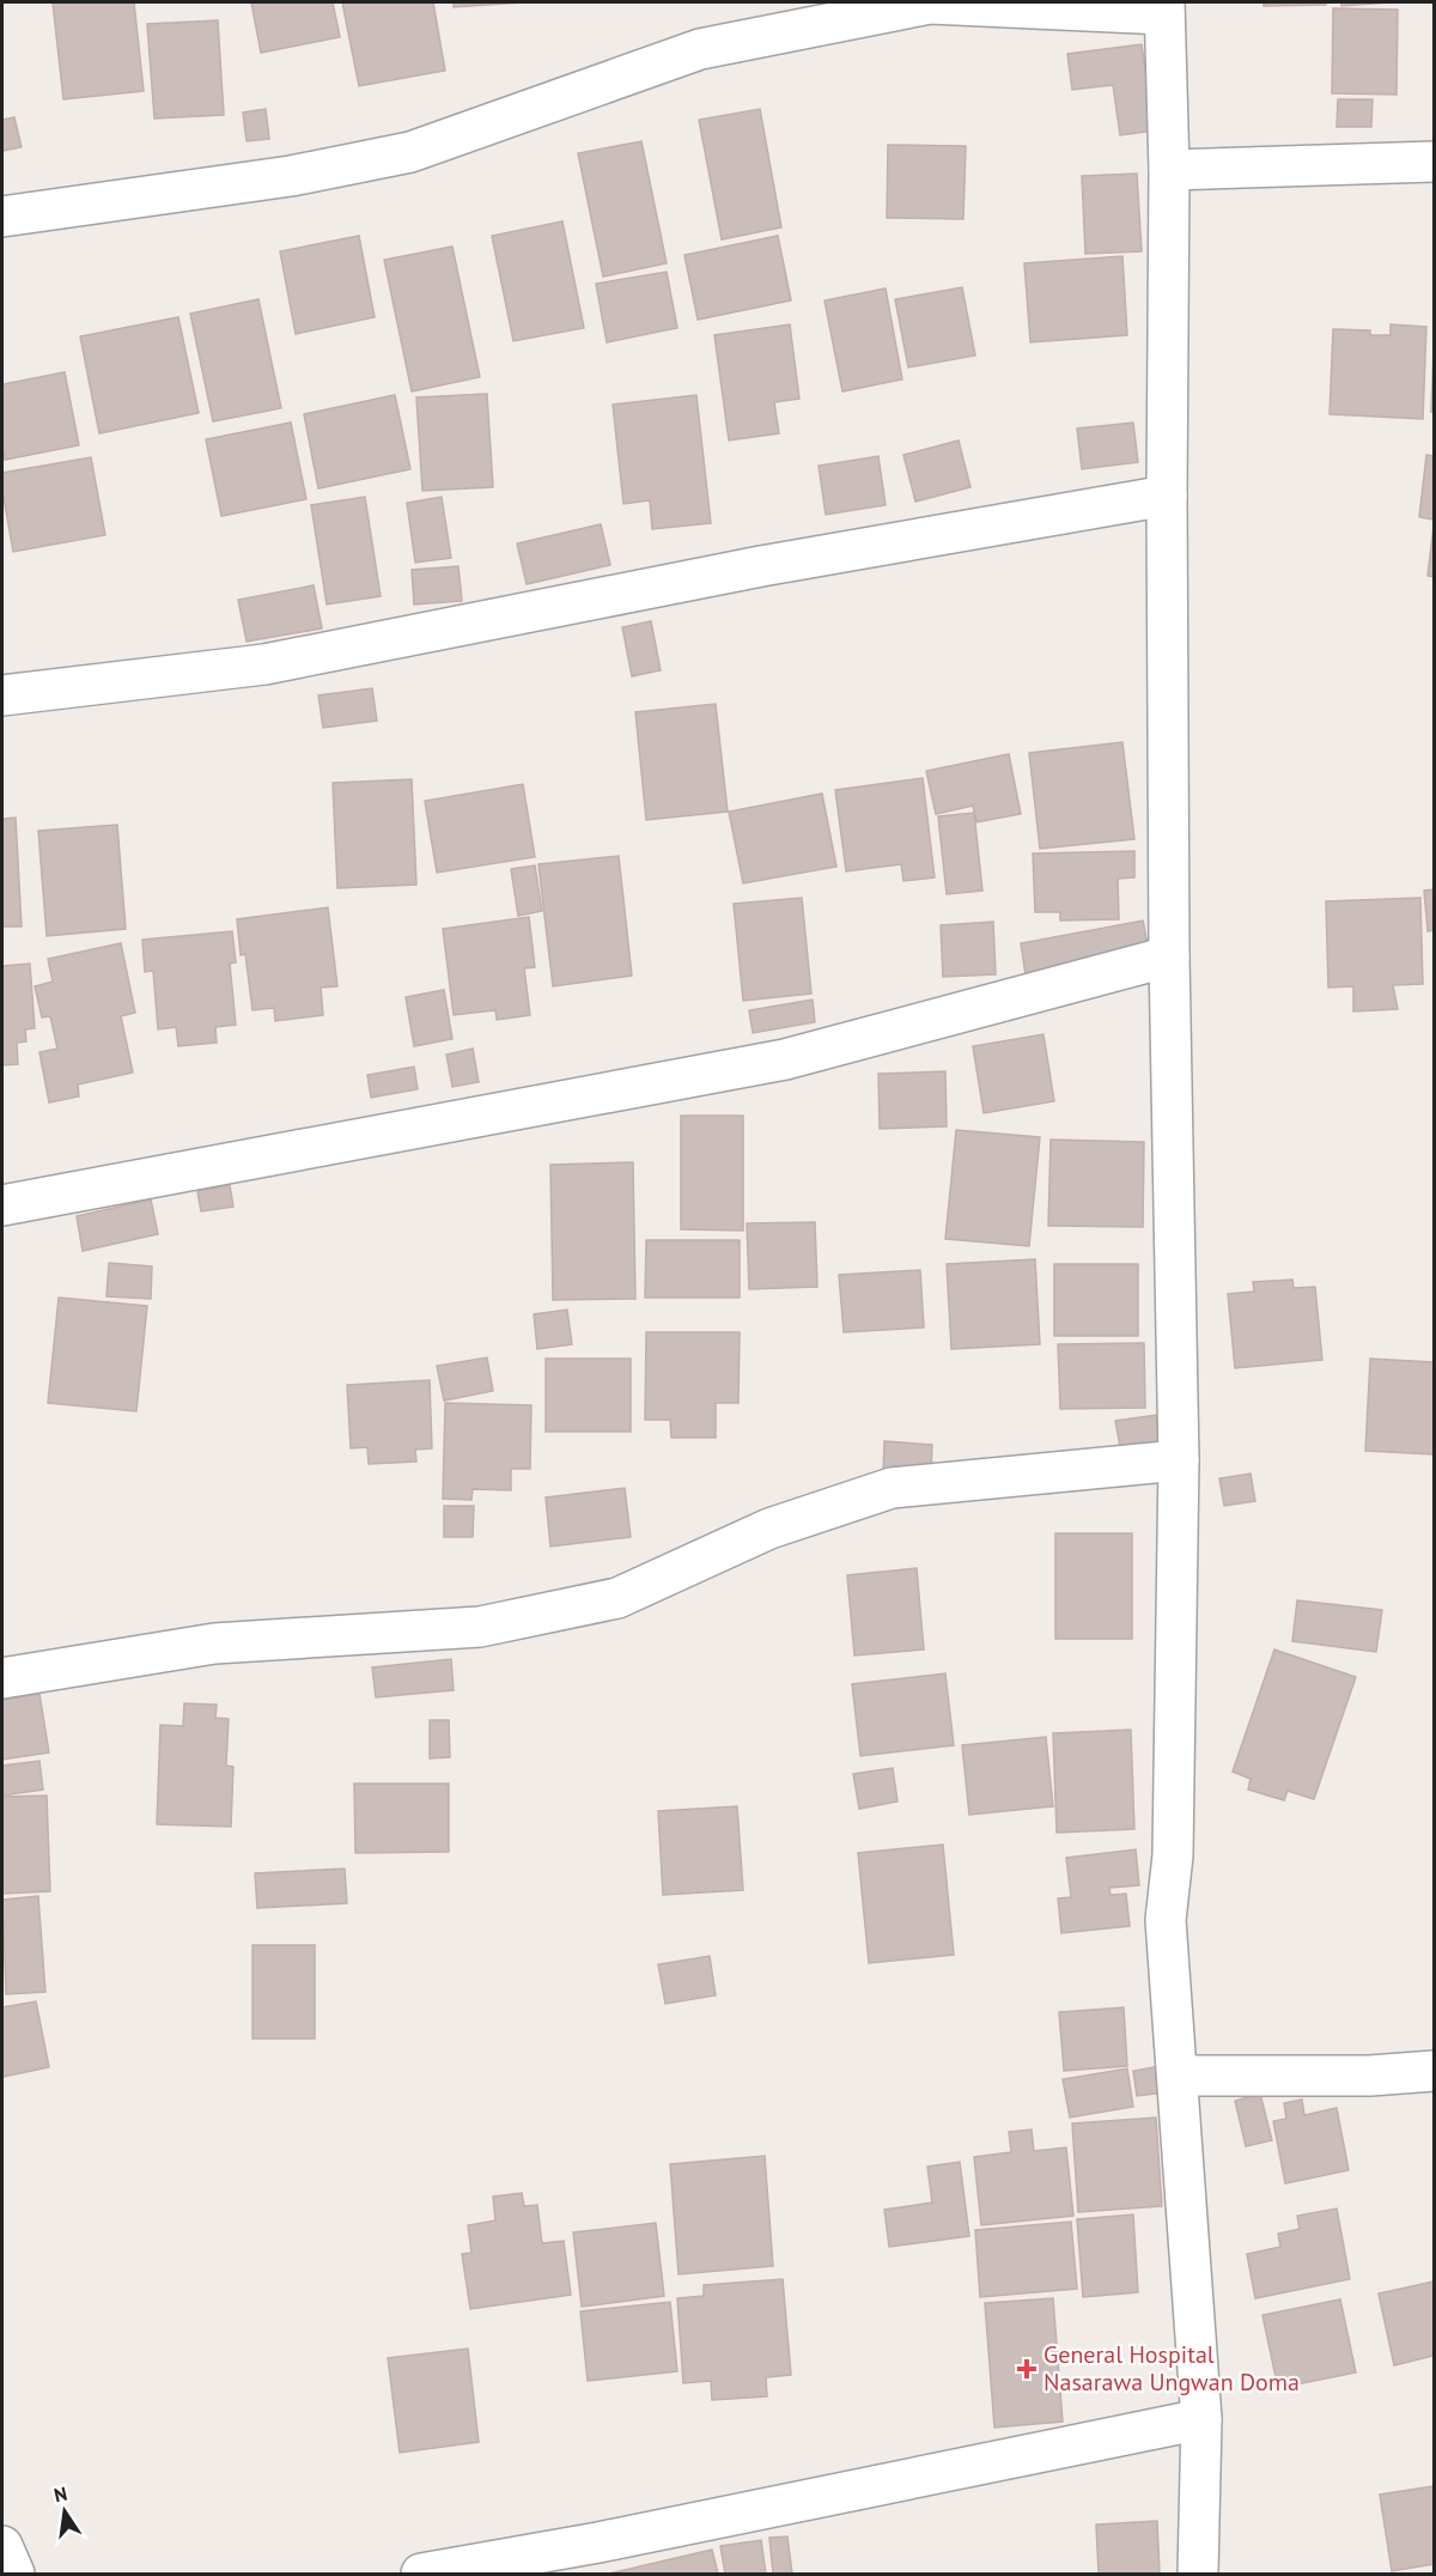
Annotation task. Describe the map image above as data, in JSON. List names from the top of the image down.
{
  "places": {
    "health": ["General Hospital Nasarawa Ungwan Doma"]
  },
  "north": "top"
}
